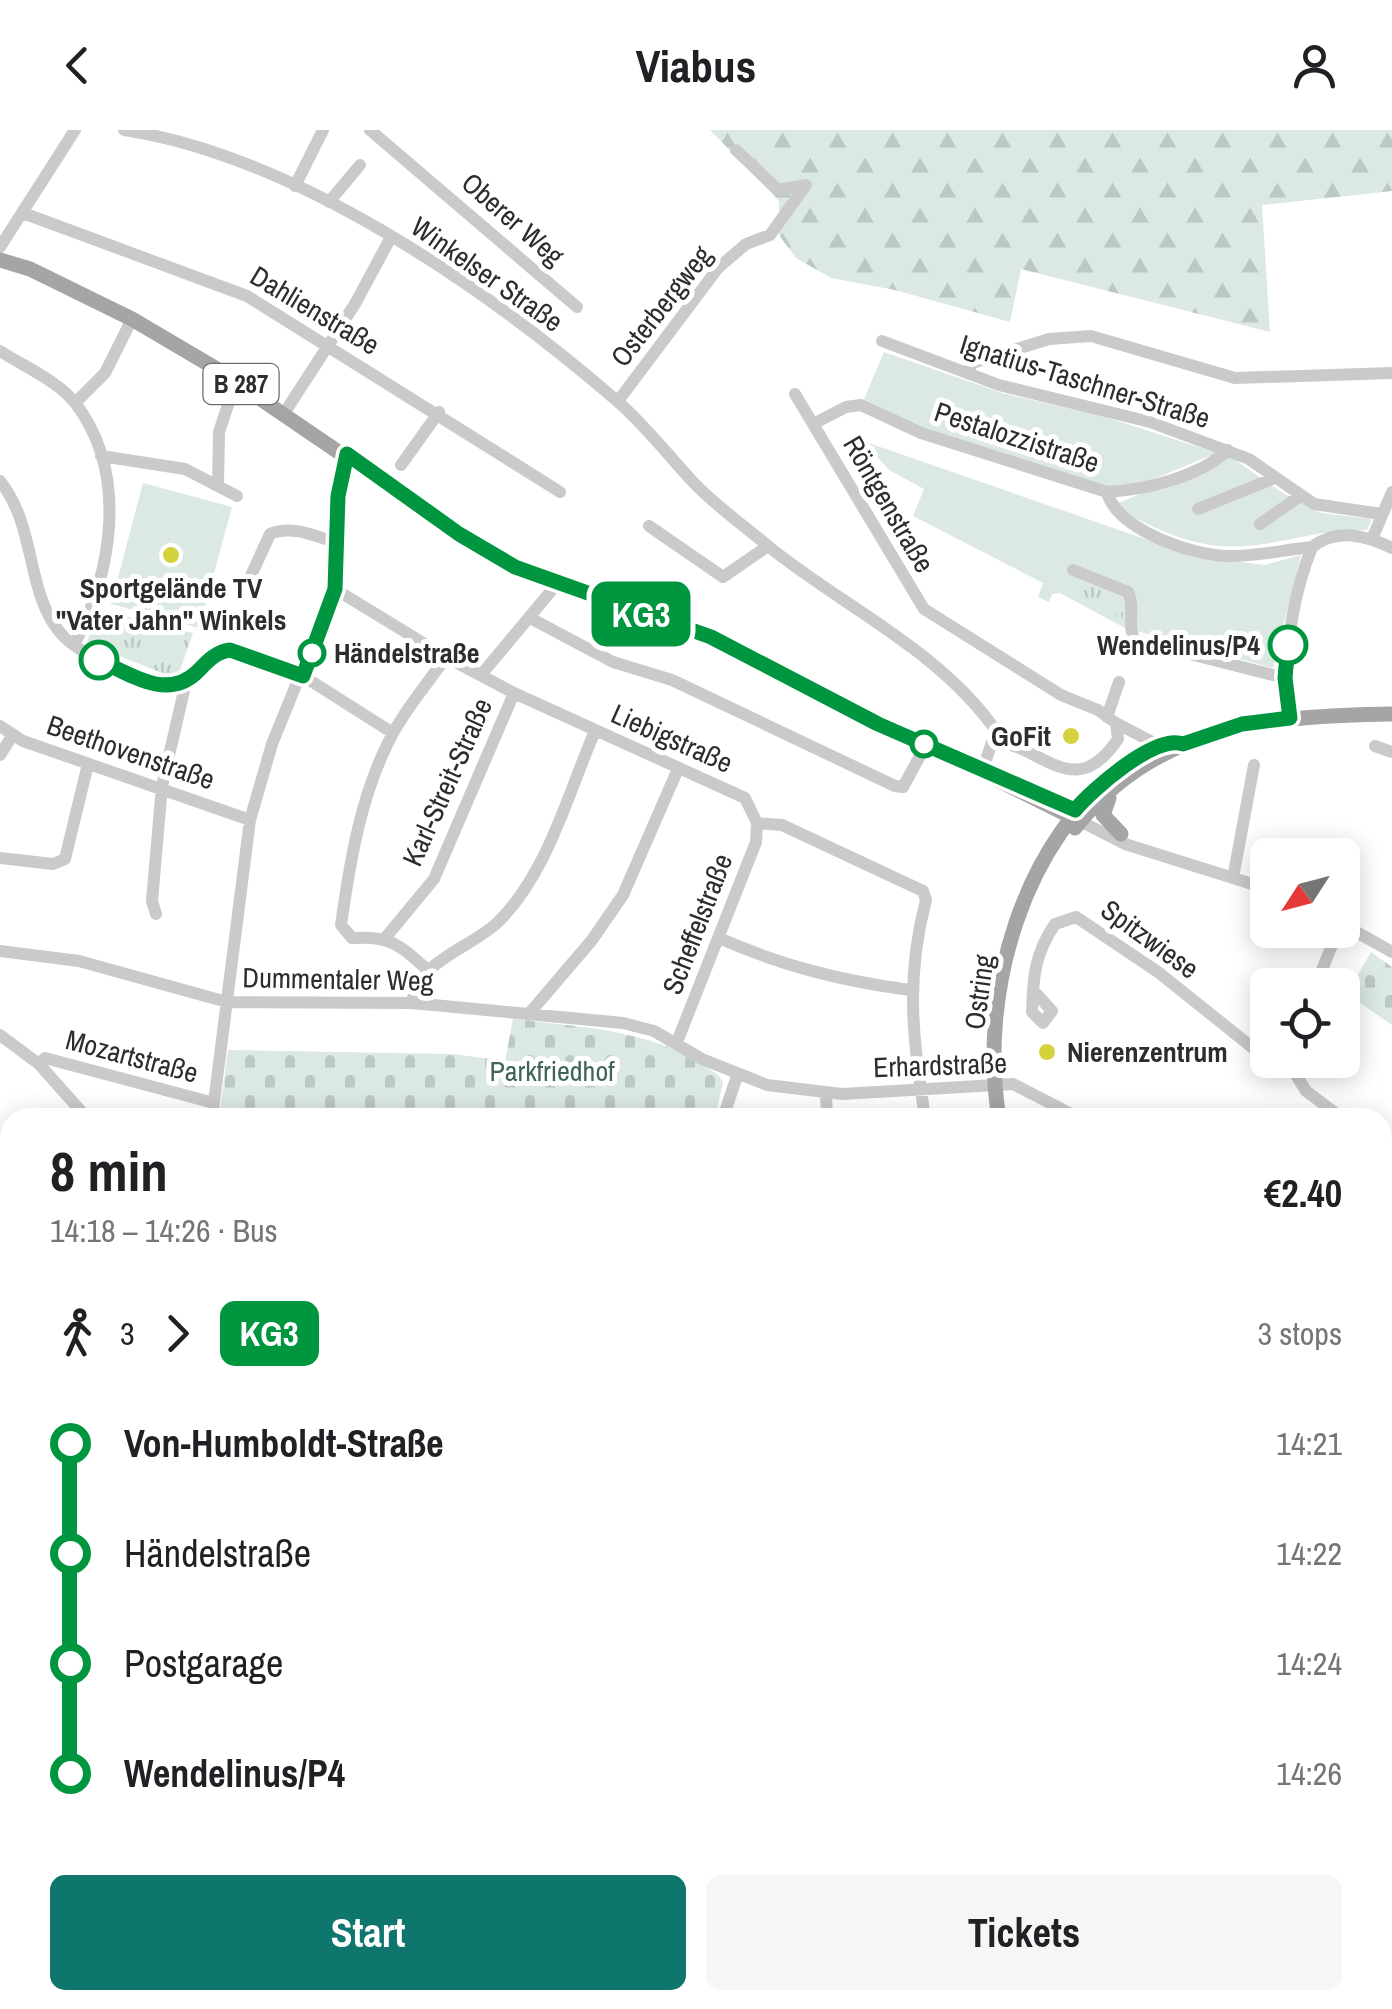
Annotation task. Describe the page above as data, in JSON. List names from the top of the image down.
{
  "streets": {
    "main road": ["B 287", "Ostring"],
    "street": [
      "Oberer Weg",
      "Winkelser Straße",
      "Osterbergweg",
      "Dahlienstraße",
      "Ignatius-Taschner-Straße",
      "Pestalozzistraße",
      "Röntgenstraße",
      "Liebigstraße",
      "Beethovenstraße",
      "Karl-Streit-Straße",
      "Scheffelstraße",
      "Spitzwiese",
      "Dummentaler Weg",
      "Mozartstraße",
      "Erhardstraße"
    ]
  },
  "crossings": [
    ["Winkelser Straße", "Osterbergweg"],
    ["B 287", "Ostring"],
    ["Pestalozzistraße", "Röntgenstraße"],
    ["Röntgenstraße", "Ostring"],
    ["Liebigstraße", "Karl-Streit-Straße"],
    ["Liebigstraße", "Scheffelstraße"],
    ["Scheffelstraße", "Dummentaler Weg"],
    ["Dummentaler Weg", "Erhardstraße"],
    ["Ostring", "Erhardstraße"]
  ],
  "parks": ["Parkfriedhof"],
  "places": [
    "Sportgelände TV \"Vater Jahn\" Winkels",
    "Wendelinus/P4",
    "Händelstraße",
    "GoFit",
    "Nierenzentrum"
  ],
  "lines": ["bus line KG3"],
  "north": "bottom left",
  "page": {
    "header": "Viabus",
    "on_map": "KG3",
    "heading": ["8 min", "14:18 – 14:26 · Bus", "€2.40"],
    "legs": ["3", "KG3", "3 stops"],
    "list": [
      {
        "name": "Von-Humboldt-Straße",
        "value": "14:21"
      },
      {
        "name": "Händelstraße",
        "value": "14:22"
      },
      {
        "name": "Postgarage",
        "value": "14:24"
      },
      {
        "name": "Wendelinus/P4",
        "value": "14:26"
      }
    ],
    "buttons": ["Start", "Tickets"]
  }
}
